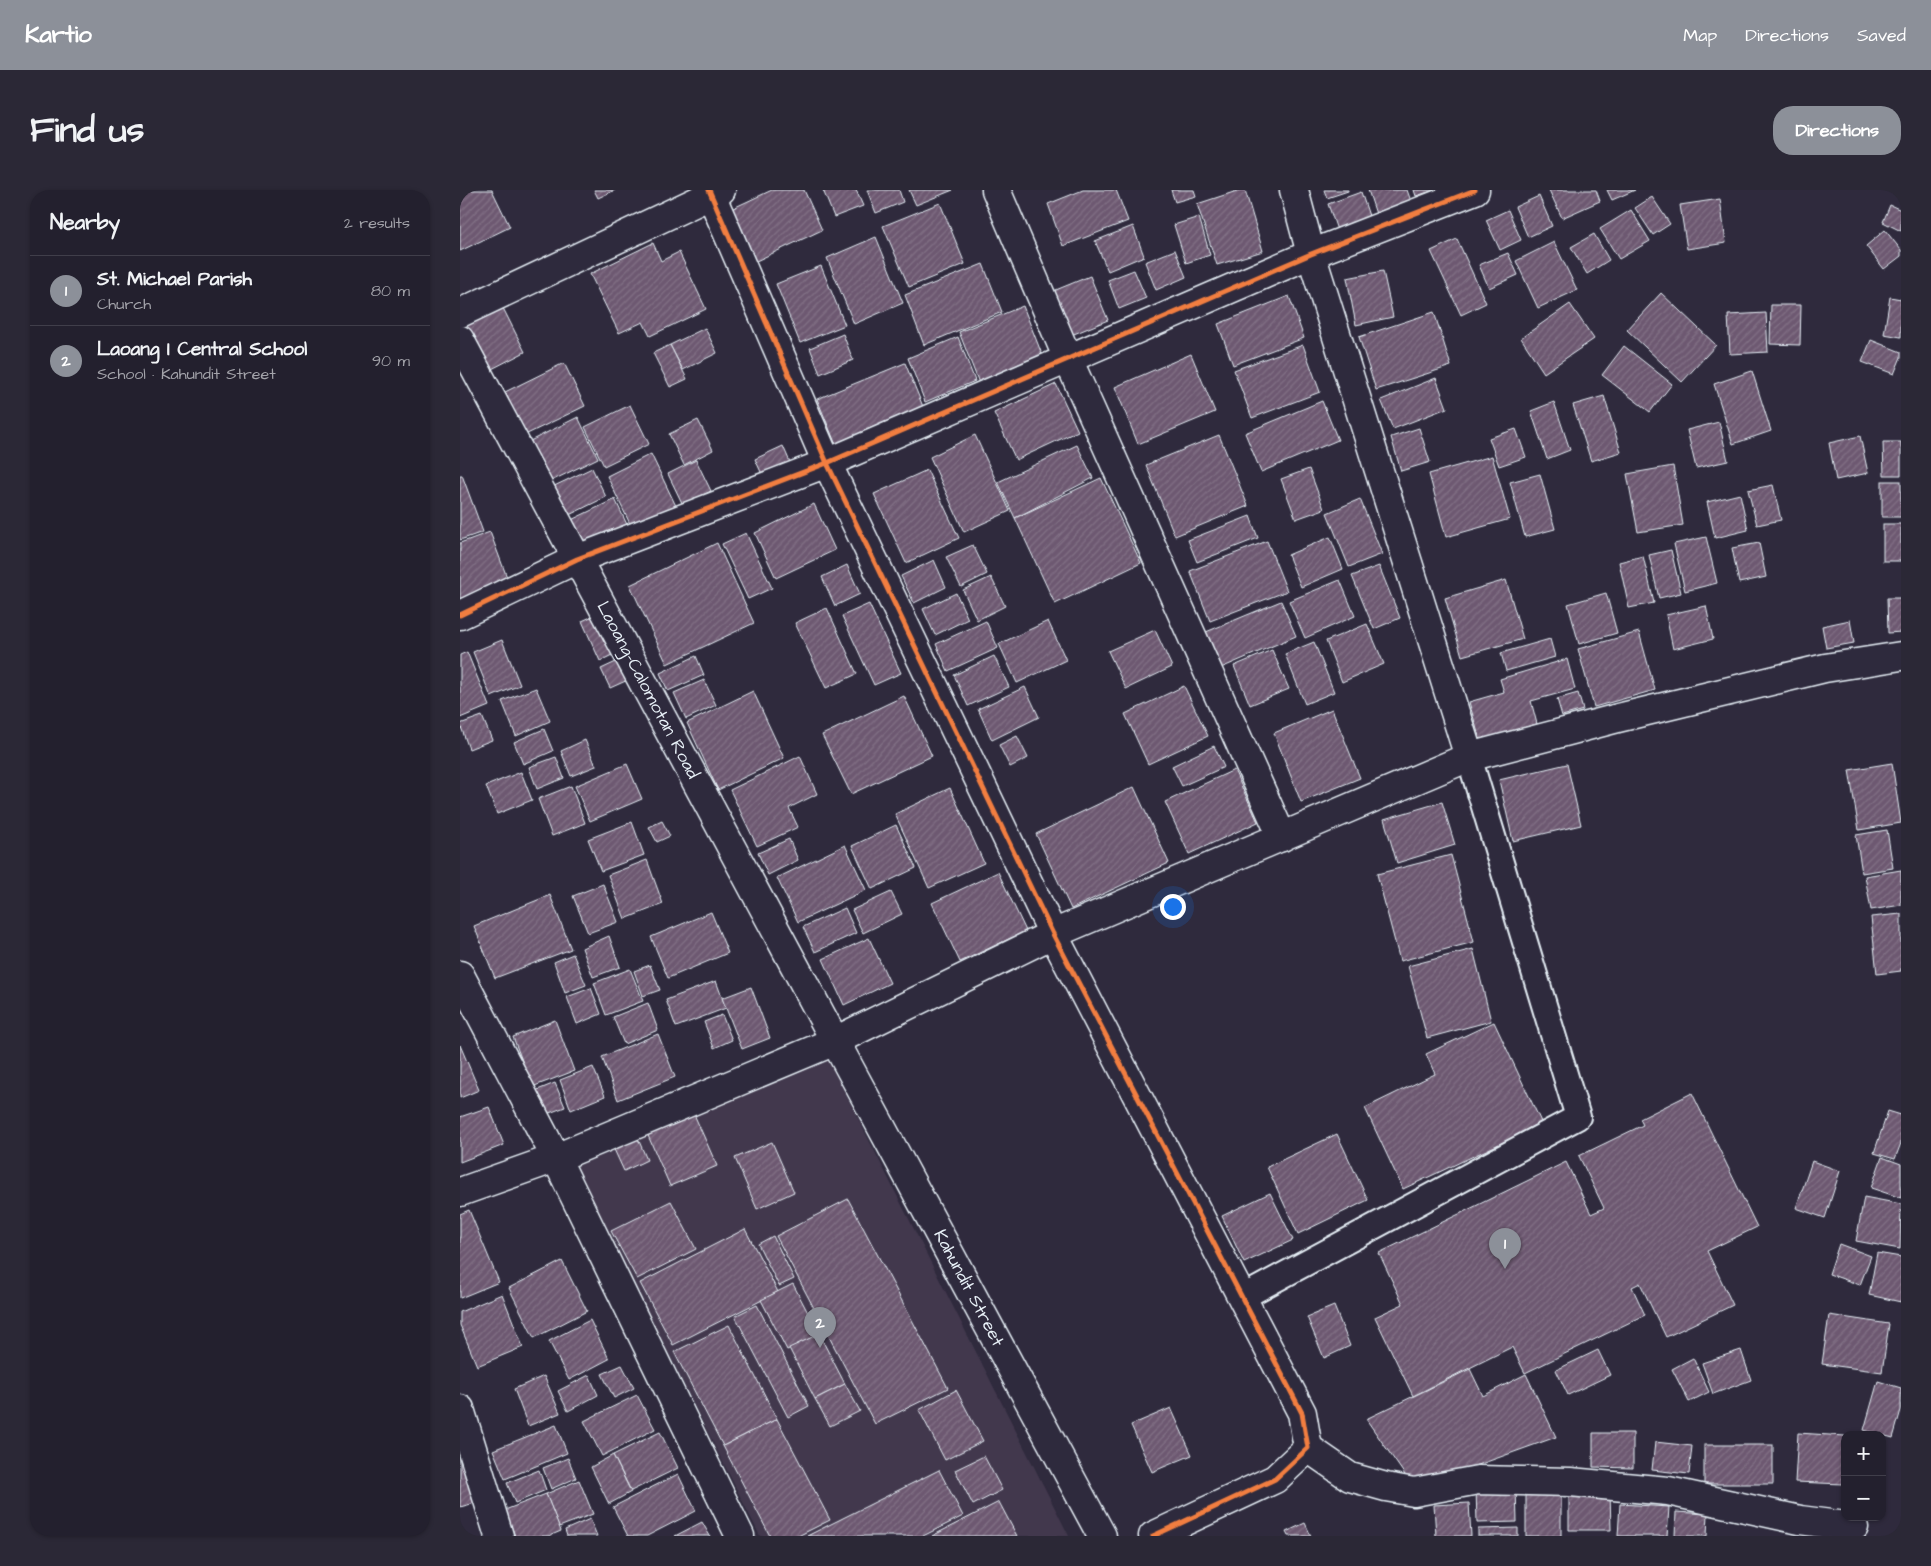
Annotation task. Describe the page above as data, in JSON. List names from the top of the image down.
{
  "streets": {
    "street": ["Laoang-Calomotan Road", "Kahundit Street"]
  },
  "crossings": [
    ["Laoang-Calomotan Road", "Kahundit Street"]
  ],
  "page": {
    "header": "Kartio",
    "nav": ["Map", "Directions", "Saved"],
    "title": "Find us",
    "buttons": "Directions",
    "heading": ["Nearby", "2 results"],
    "list": [
      {
        "mark": "1",
        "name": "St. Michael Parish",
        "note": "Church",
        "value": "80 m"
      },
      {
        "mark": "2",
        "name": "Laoang I Central School",
        "note": "School · Kahundit Street",
        "value": "90 m"
      }
    ],
    "pins": ["1", "2"],
    "map_buttons": ["+", "−"]
  }
}
